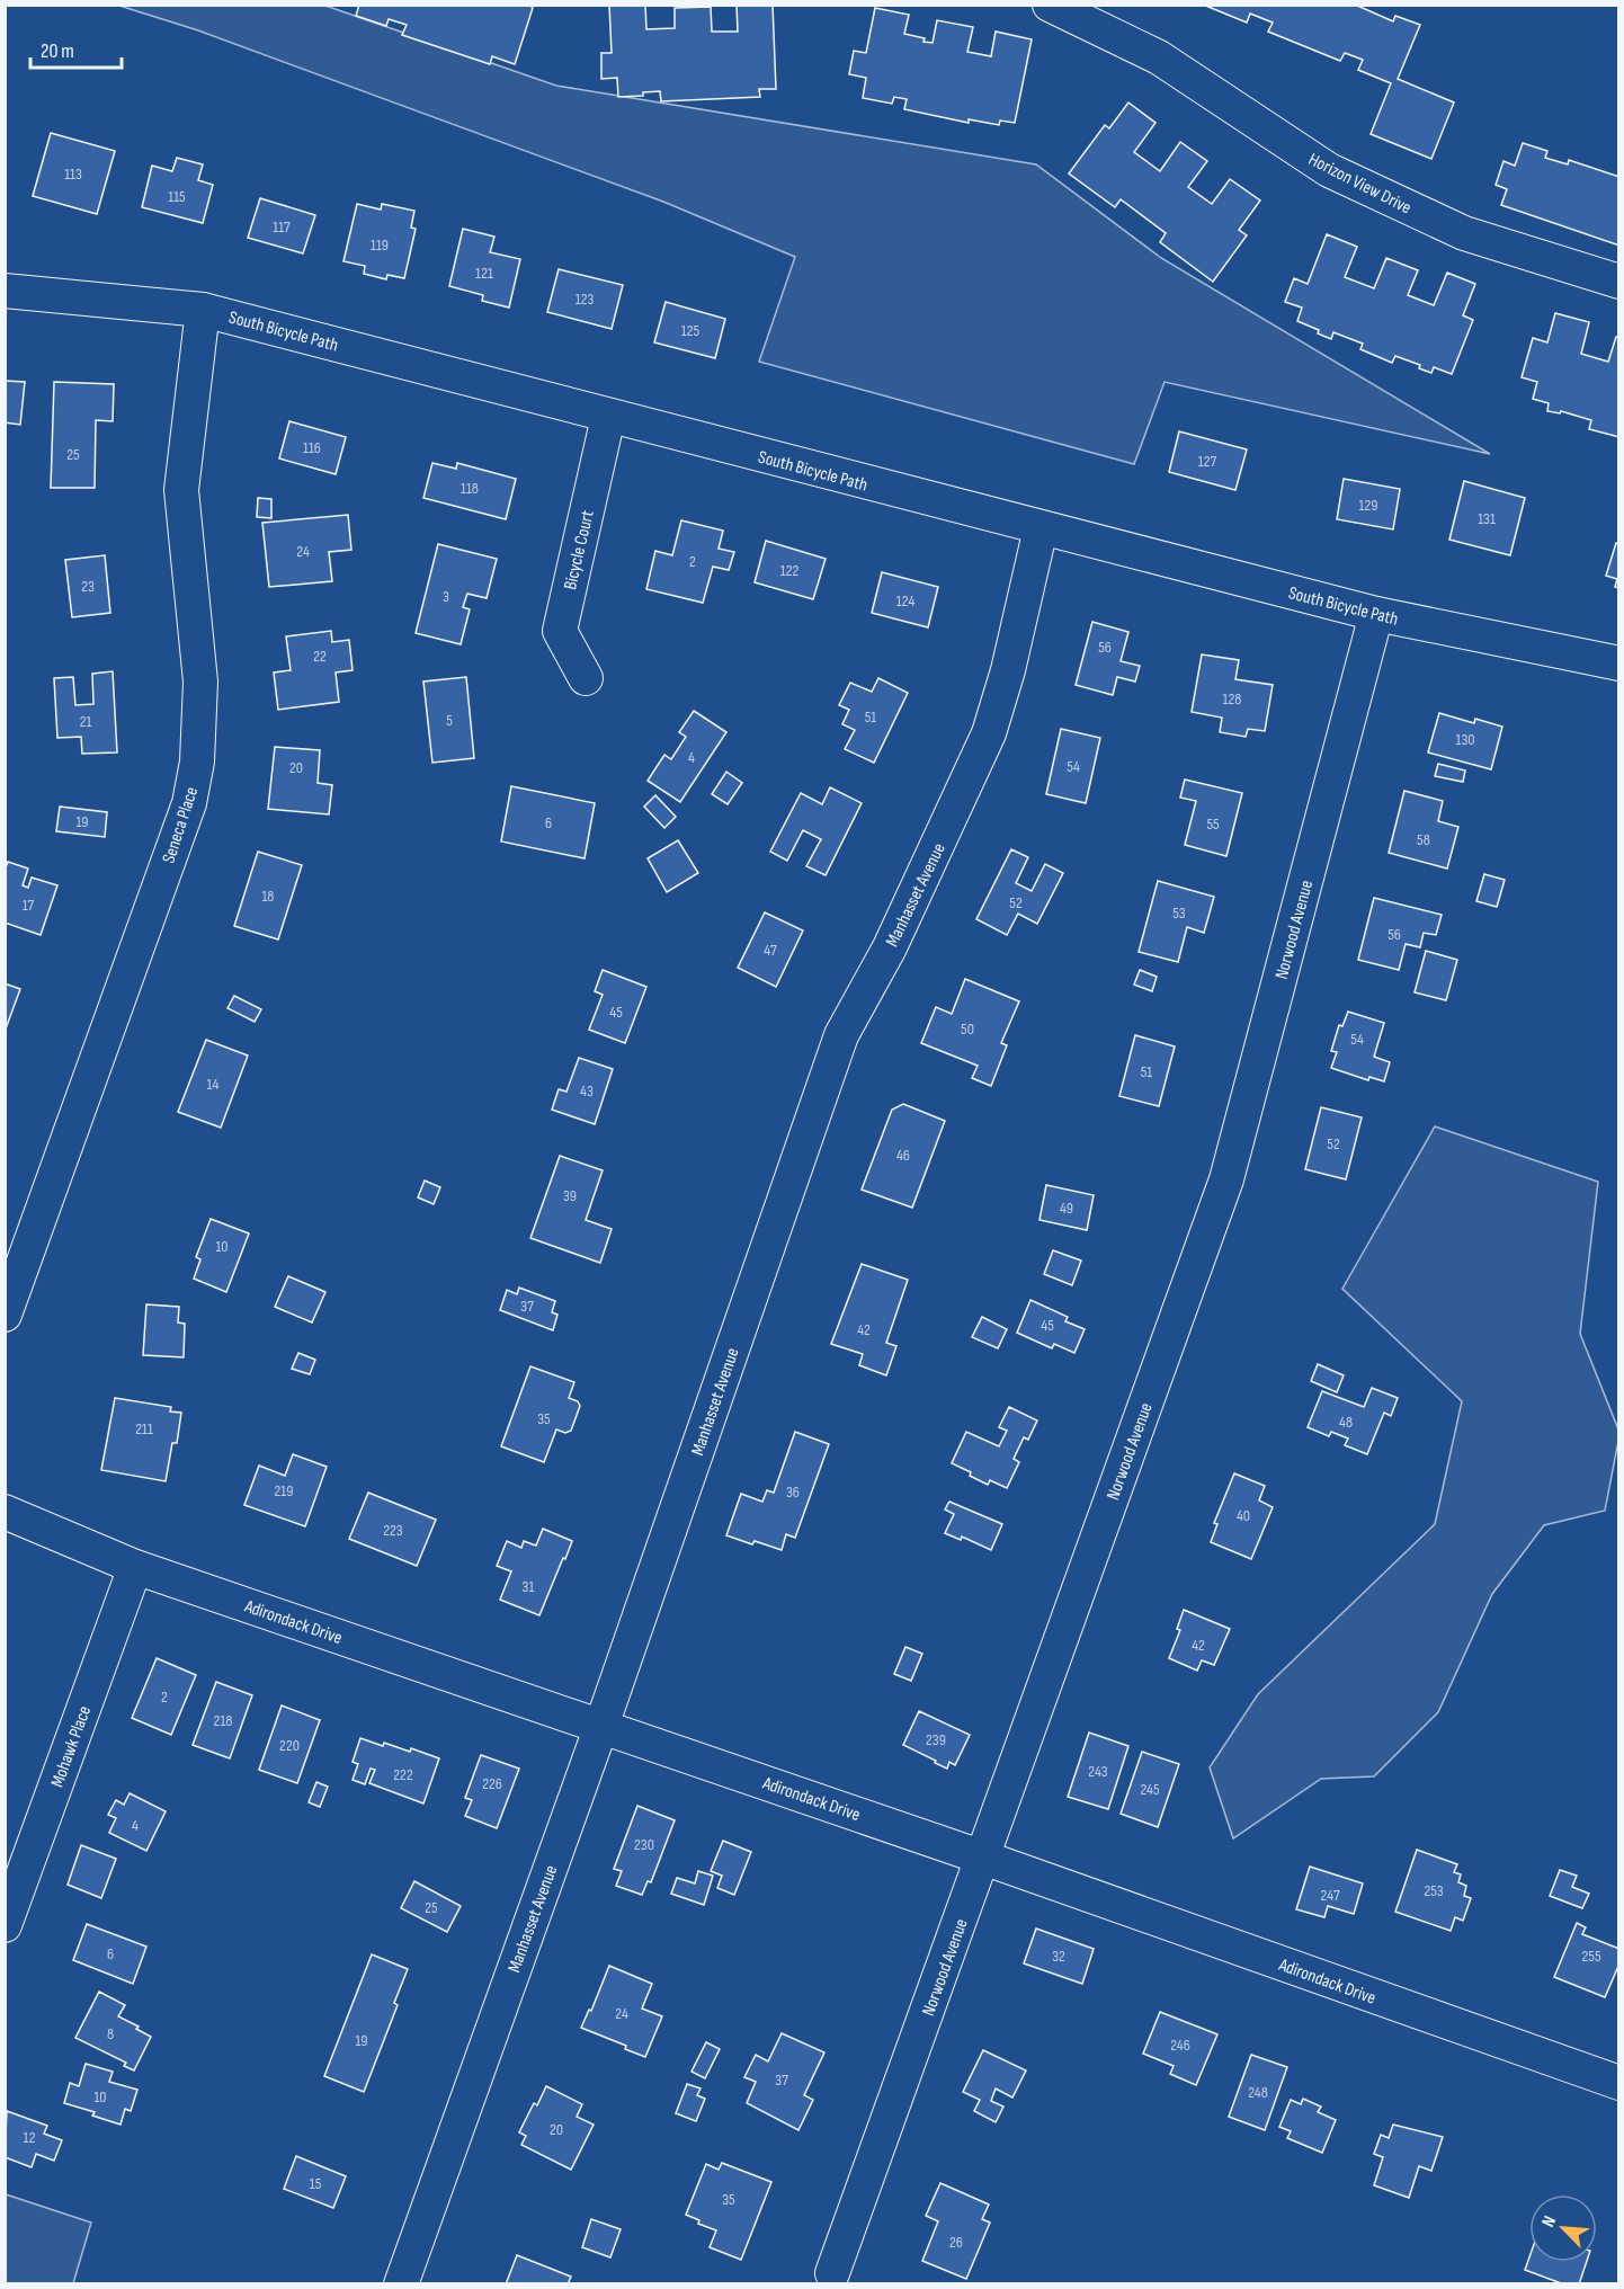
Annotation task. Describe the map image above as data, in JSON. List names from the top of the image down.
{
  "streets": {
    "street": [
      "Horizon View Drive",
      "South Bicycle Path",
      "Bicycle Court",
      "Seneca Place",
      "Manhasset Avenue",
      "Norwood Avenue",
      "Adirondack Drive",
      "Mohawk Place"
    ]
  },
  "crossings": [
    ["South Bicycle Path", "Bicycle Court"],
    ["South Bicycle Path", "Seneca Place"],
    ["South Bicycle Path", "Manhasset Avenue"],
    ["South Bicycle Path", "Norwood Avenue"],
    ["Manhasset Avenue", "Adirondack Drive"],
    ["Norwood Avenue", "Adirondack Drive"],
    ["Adirondack Drive", "Mohawk Place"]
  ],
  "house_numbers": [
    "113",
    "115",
    "117",
    "119",
    "121",
    "123",
    "125",
    "116",
    "25",
    "127",
    "118",
    "129",
    "131",
    "24",
    "2",
    "122",
    "23",
    "3",
    "124",
    "56",
    "22",
    "128",
    "51",
    "5",
    "21",
    "130",
    "4",
    "54",
    "20",
    "19",
    "6",
    "55",
    "58",
    "18",
    "52",
    "17",
    "53",
    "56",
    "47",
    "45",
    "50",
    "54",
    "51",
    "14",
    "43",
    "52",
    "46",
    "39",
    "49",
    "10",
    "37",
    "45",
    "42",
    "35",
    "48",
    "211",
    "219",
    "36",
    "40",
    "223",
    "31",
    "42",
    "2",
    "218",
    "239",
    "220",
    "243",
    "222",
    "226",
    "245",
    "4",
    "230",
    "253",
    "247",
    "25",
    "6",
    "32",
    "255",
    "24",
    "8",
    "19",
    "246",
    "37",
    "248",
    "10",
    "20",
    "12",
    "15",
    "35",
    "26"
  ],
  "scale_bar": "20 m",
  "north": "top left"
}
